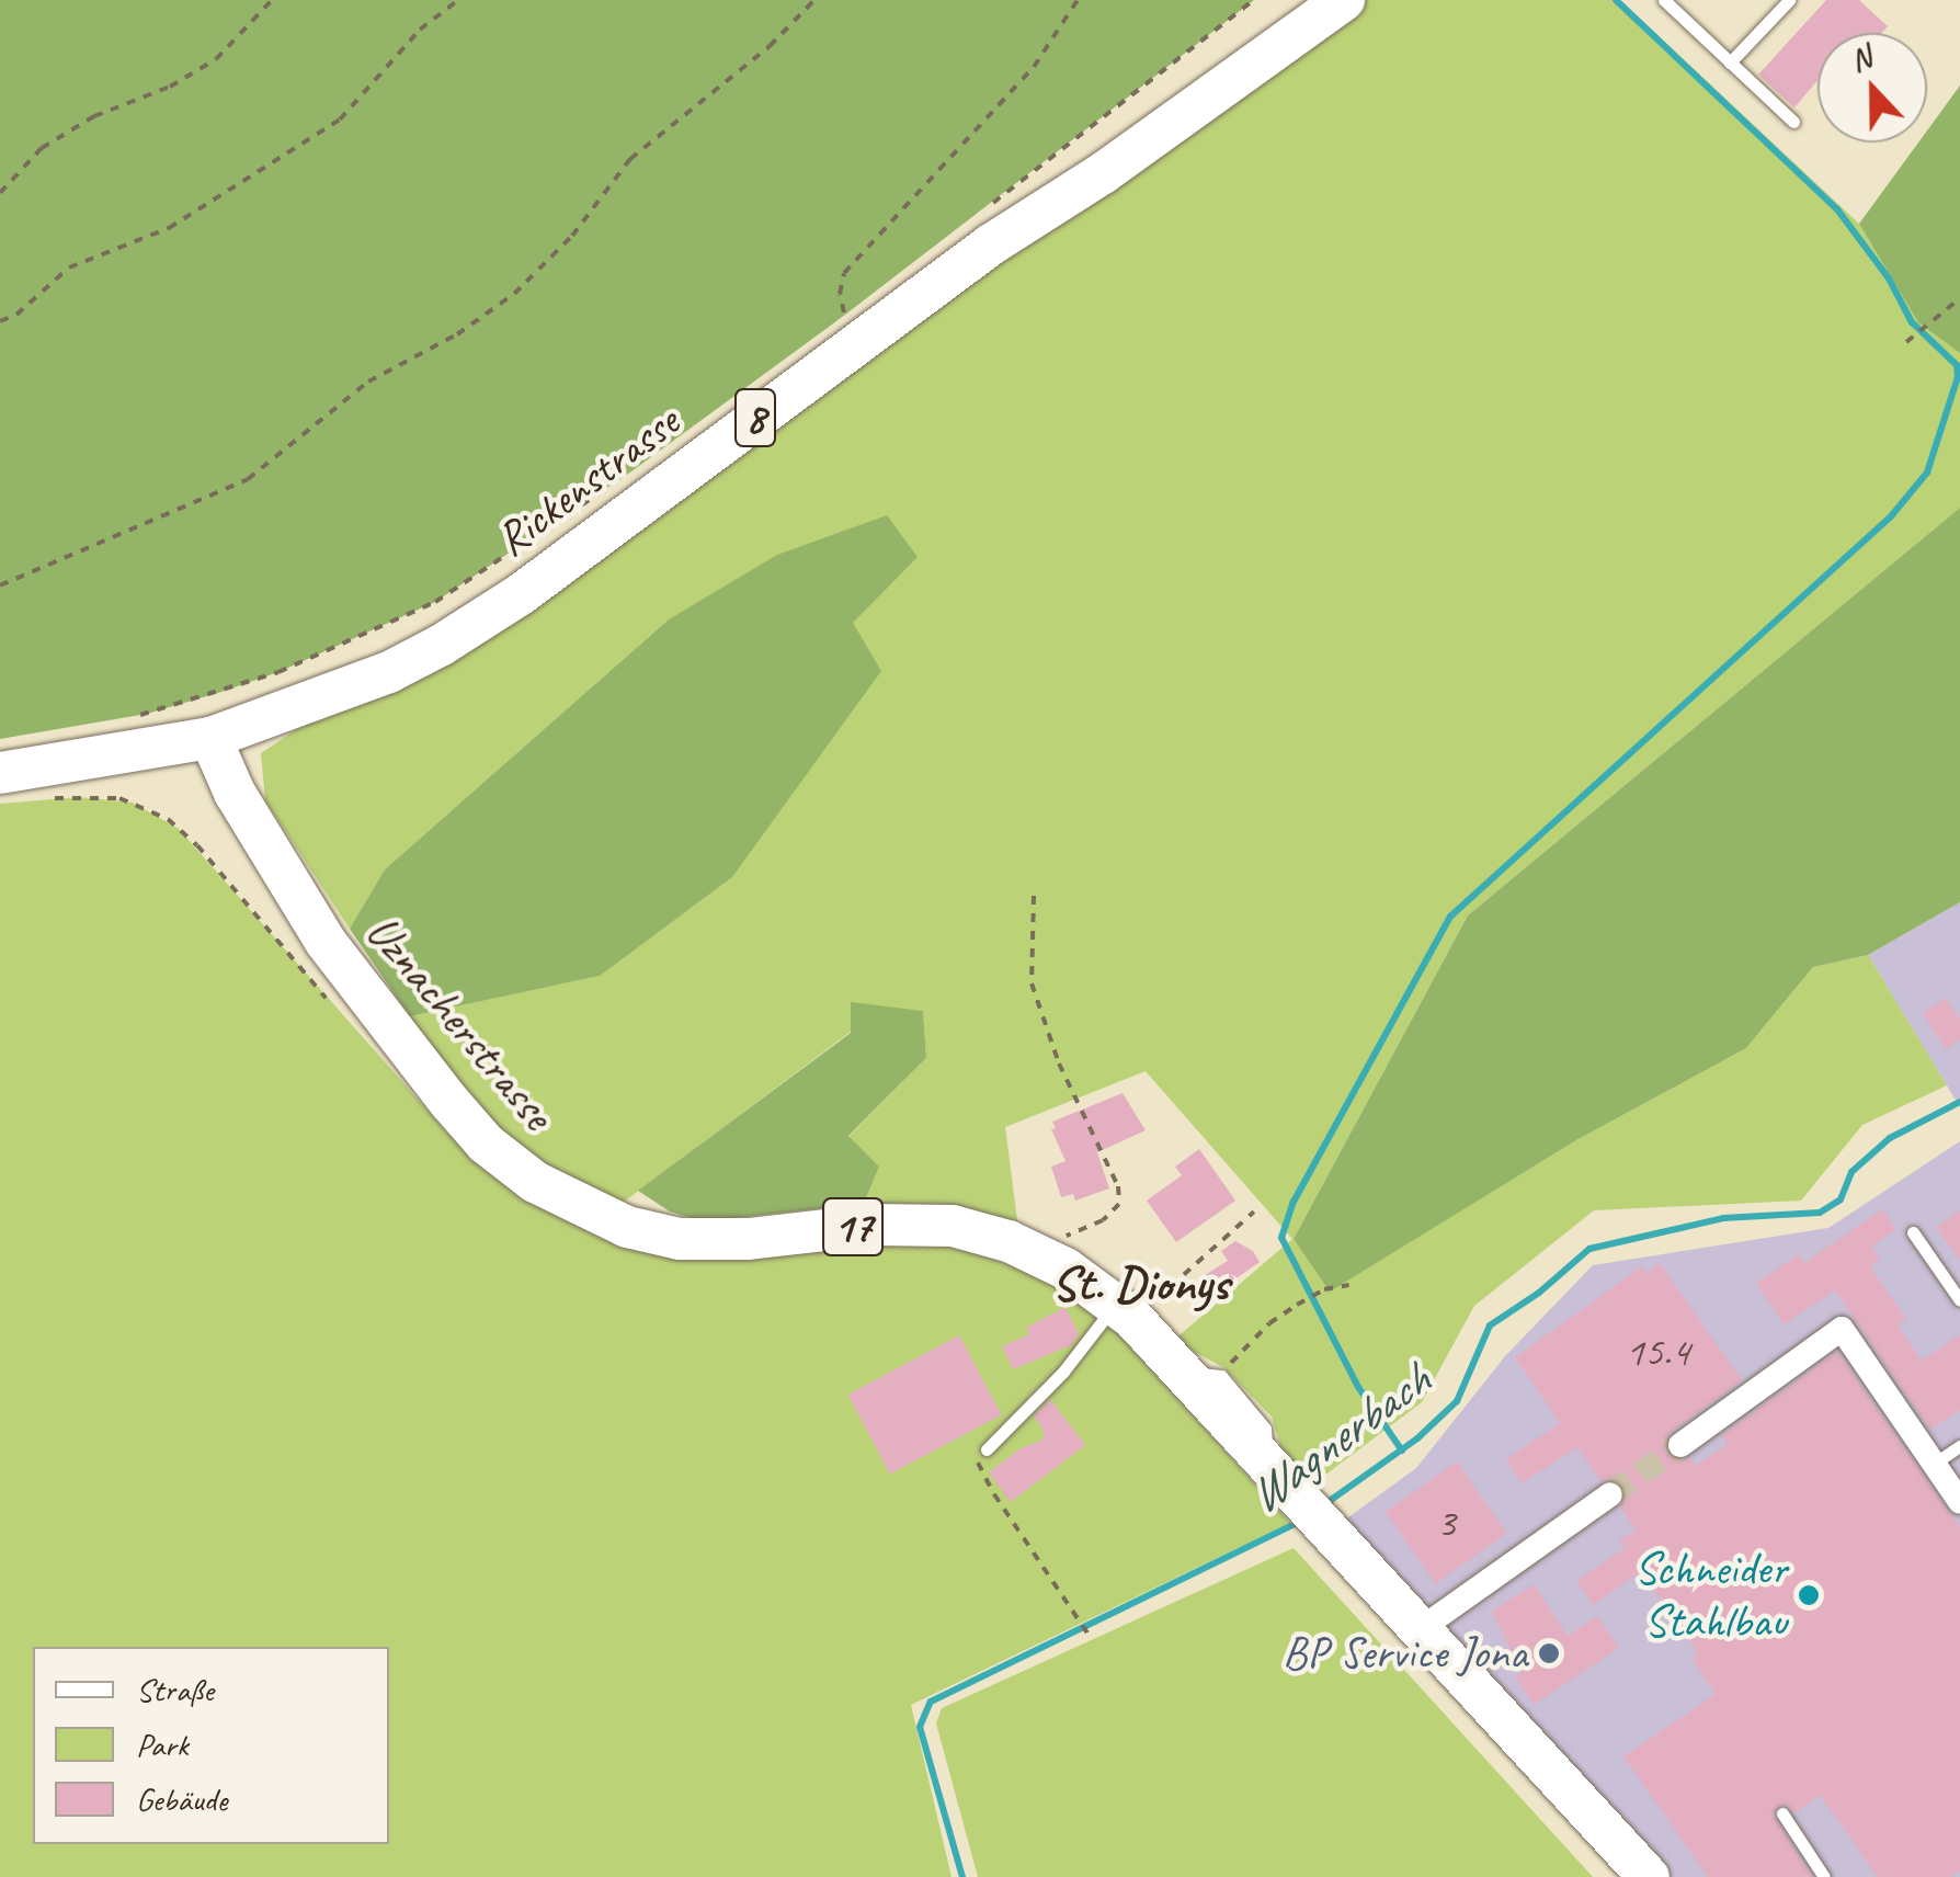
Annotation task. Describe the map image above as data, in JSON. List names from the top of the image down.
{
  "streets": {
    "main road": [
      "8",
      "Rickenstrasse",
      "Uznacherstrasse",
      "17"
    ]
  },
  "crossings": [
    ["8", "Rickenstrasse"],
    ["8", "Uznacherstrasse"],
    ["Rickenstrasse", "Uznacherstrasse"]
  ],
  "districts": ["St. Dionys"],
  "water": ["Wagnerbach"],
  "places": ["Schneider Stahlbau", "BP Service Jona"],
  "house_numbers": ["15.4", "3"],
  "legend": ["Straße", "Park", "Gebäude"],
  "north": "top"
}
